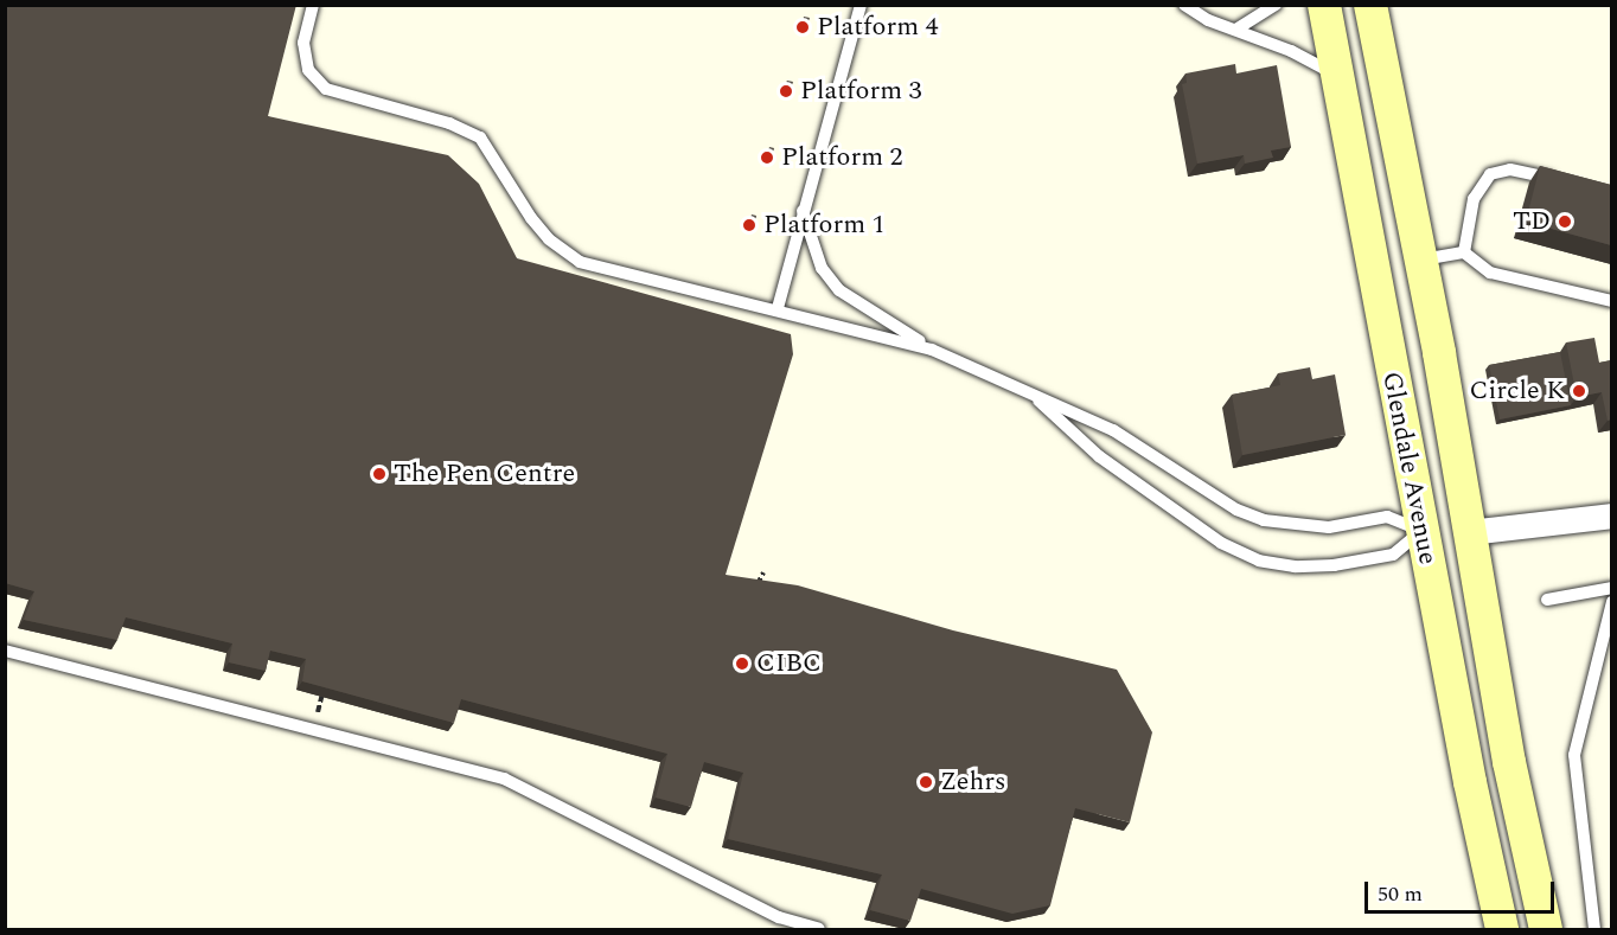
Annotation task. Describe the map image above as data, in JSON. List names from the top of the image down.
{
  "streets": {
    "main road": ["Glendale Avenue"]
  },
  "places": [
    "Platform 4",
    "Platform 3",
    "Platform 2",
    "TD",
    "Platform 1",
    "Circle K",
    "The Pen Centre",
    "CIBC",
    "Zehrs"
  ],
  "scale_bar": "50 m"
}
